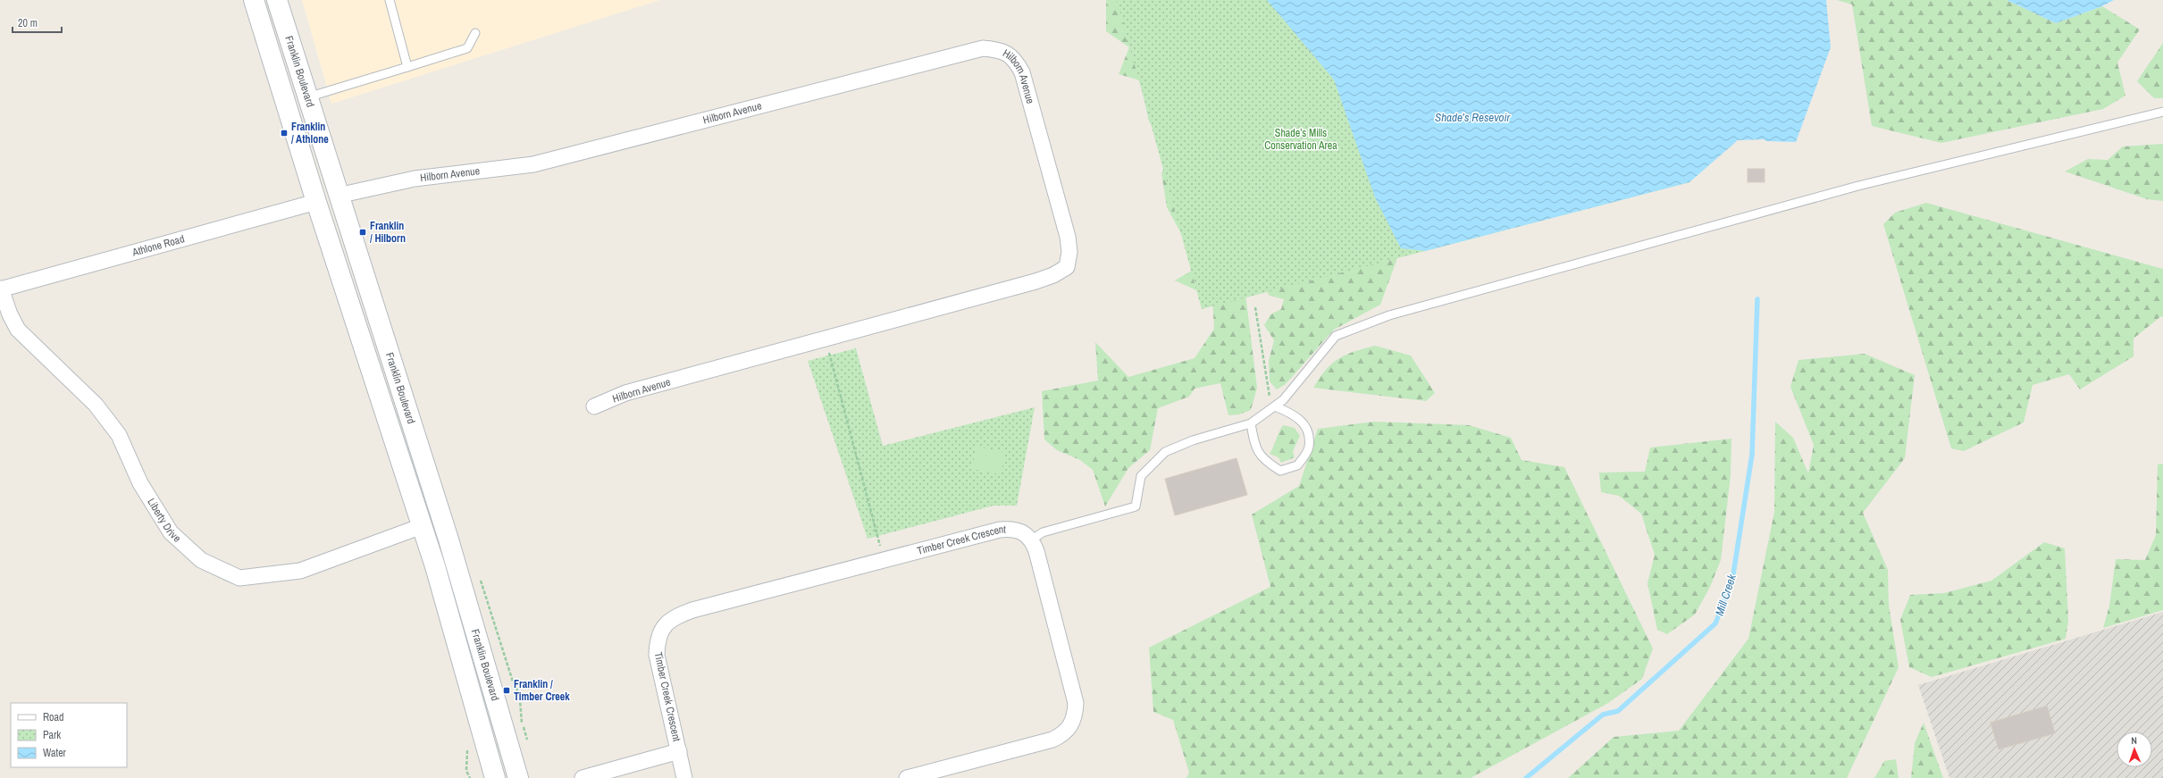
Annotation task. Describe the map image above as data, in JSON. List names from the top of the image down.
{
  "streets": {
    "main road": ["Franklin Boulevard"],
    "street": [
      "Hilborn Avenue",
      "Athlone Road",
      "Liberty Drive",
      "Timber Creek Crescent"
    ]
  },
  "crossings": [
    ["Franklin Boulevard", "Hilborn Avenue"],
    ["Franklin Boulevard", "Athlone Road"],
    ["Franklin Boulevard", "Liberty Drive"],
    ["Athlone Road", "Liberty Drive"]
  ],
  "water": ["Shade’s Resevoir", "Mill Creek"],
  "parks": ["Shade’s Mills Conservation Area"],
  "places": {
    "transit": ["Franklin / Athlone", "Franklin / Hilborn", "Franklin / Timber Creek"]
  },
  "legend": ["Road", "Park", "Water"],
  "scale_bar": "20 m",
  "north": "top"
}
